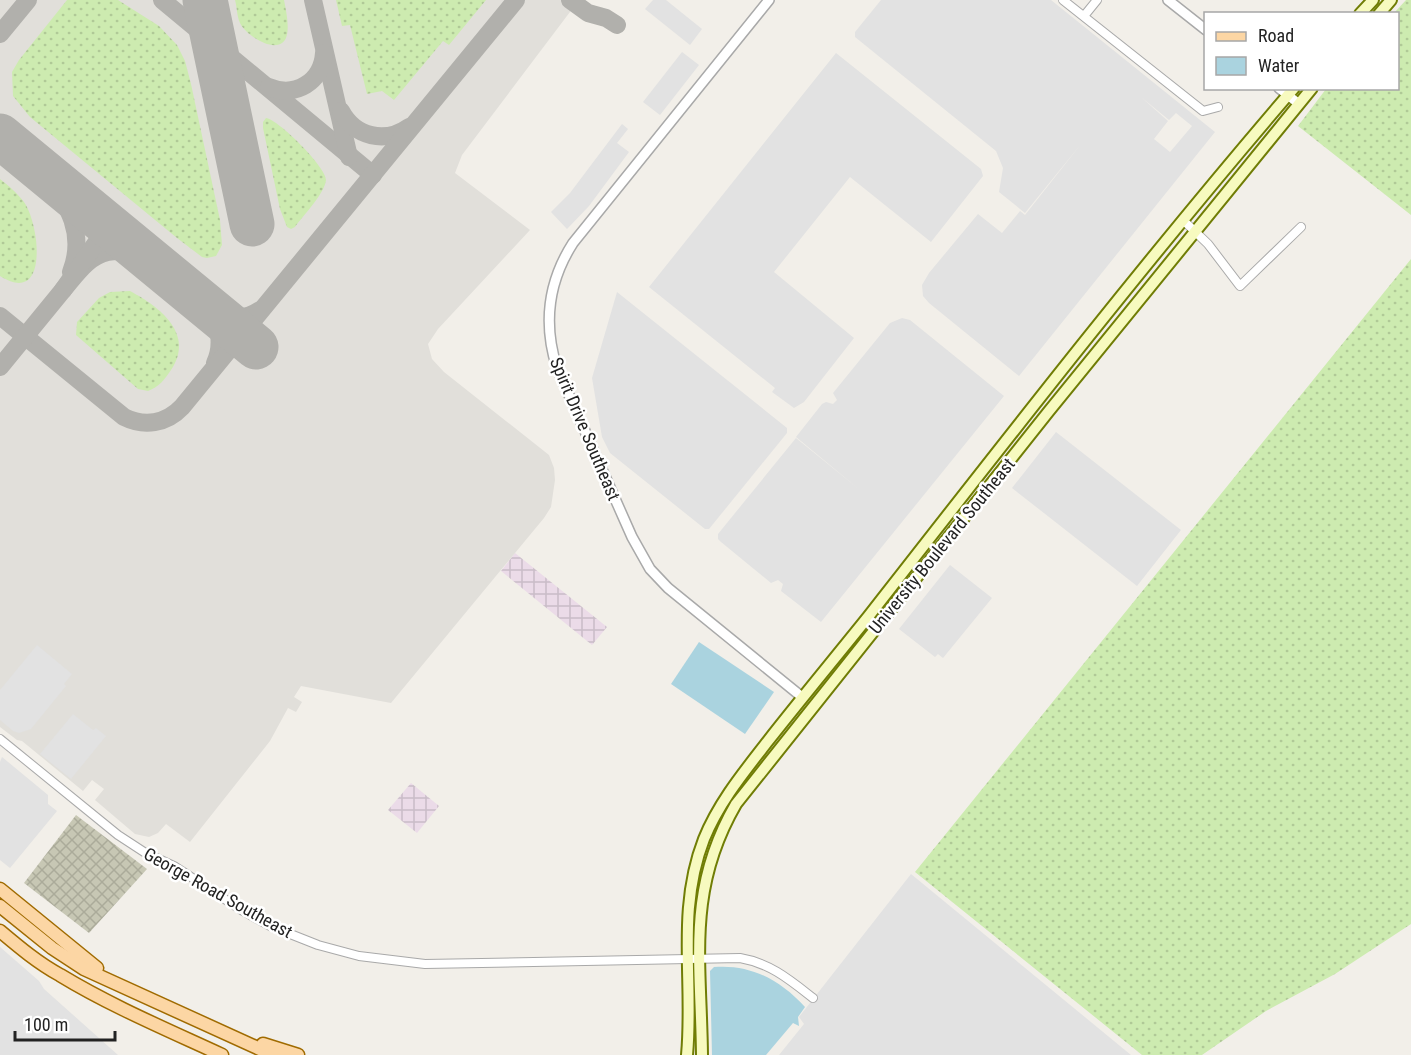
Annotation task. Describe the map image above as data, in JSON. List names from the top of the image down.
{
  "streets": {
    "main road": ["Spirit Drive Southeast", "University Boulevard Southeast"],
    "street": ["George Road Southeast"]
  },
  "crossings": [
    ["Spirit Drive Southeast", "University Boulevard Southeast"],
    ["University Boulevard Southeast", "George Road Southeast"]
  ],
  "legend": ["Road", "Water"],
  "scale_bar": "100 m"
}
